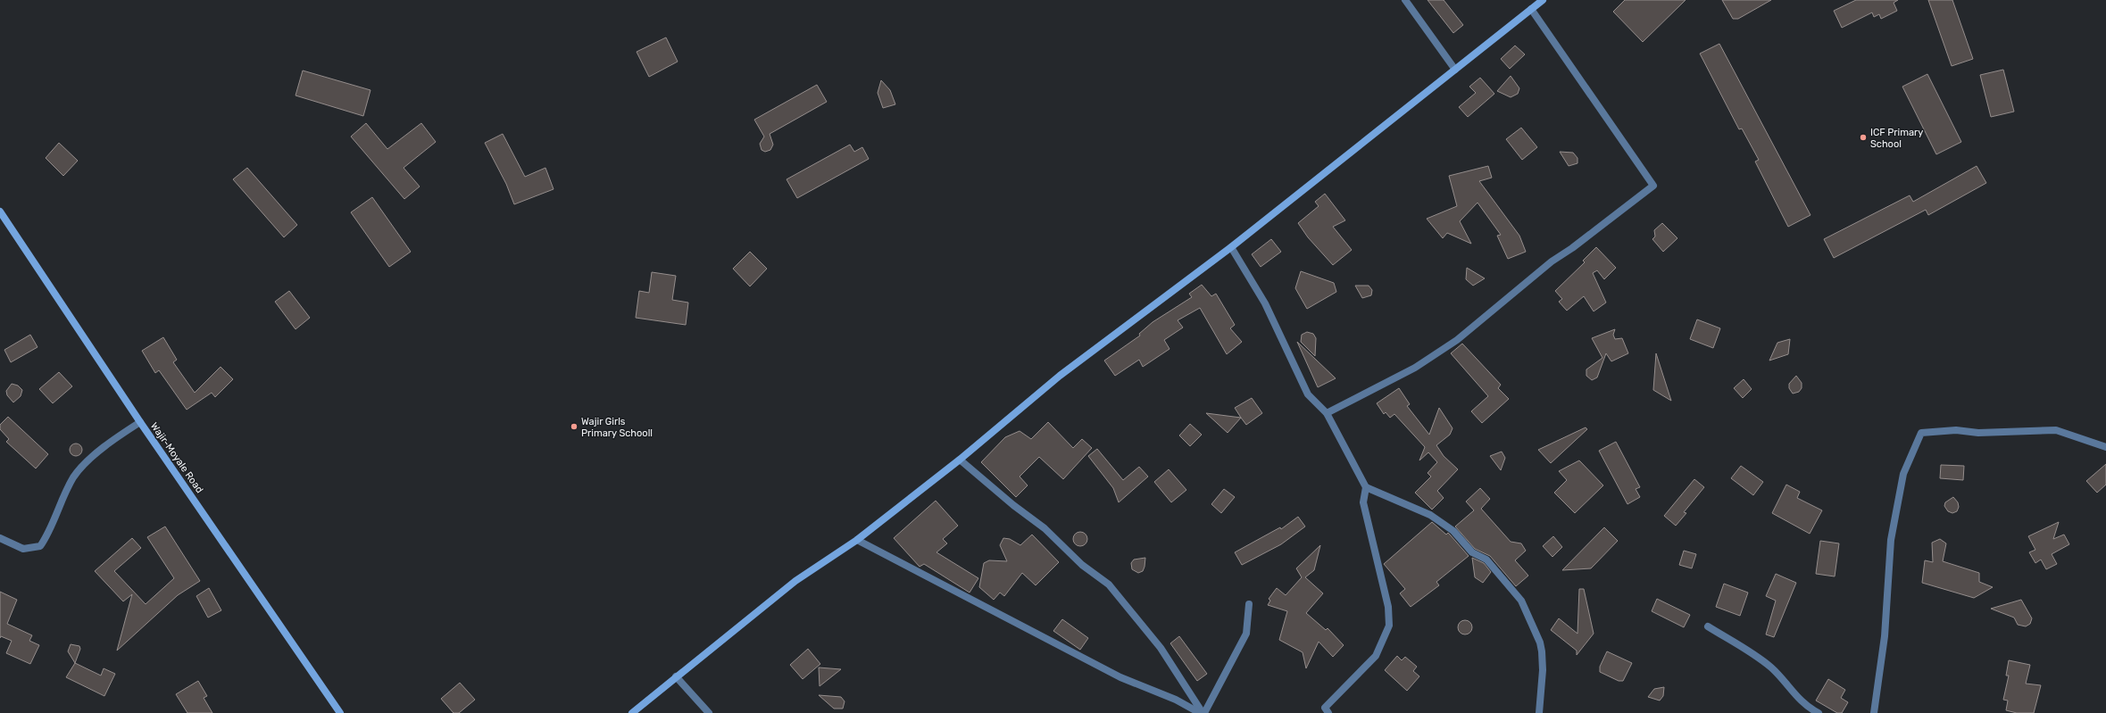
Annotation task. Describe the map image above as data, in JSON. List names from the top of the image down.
{
  "streets": {
    "street": ["Wajir-Moyale Road"]
  },
  "places": ["ICF Primary School", "Wajir Girls Primary Schooll"]
}
